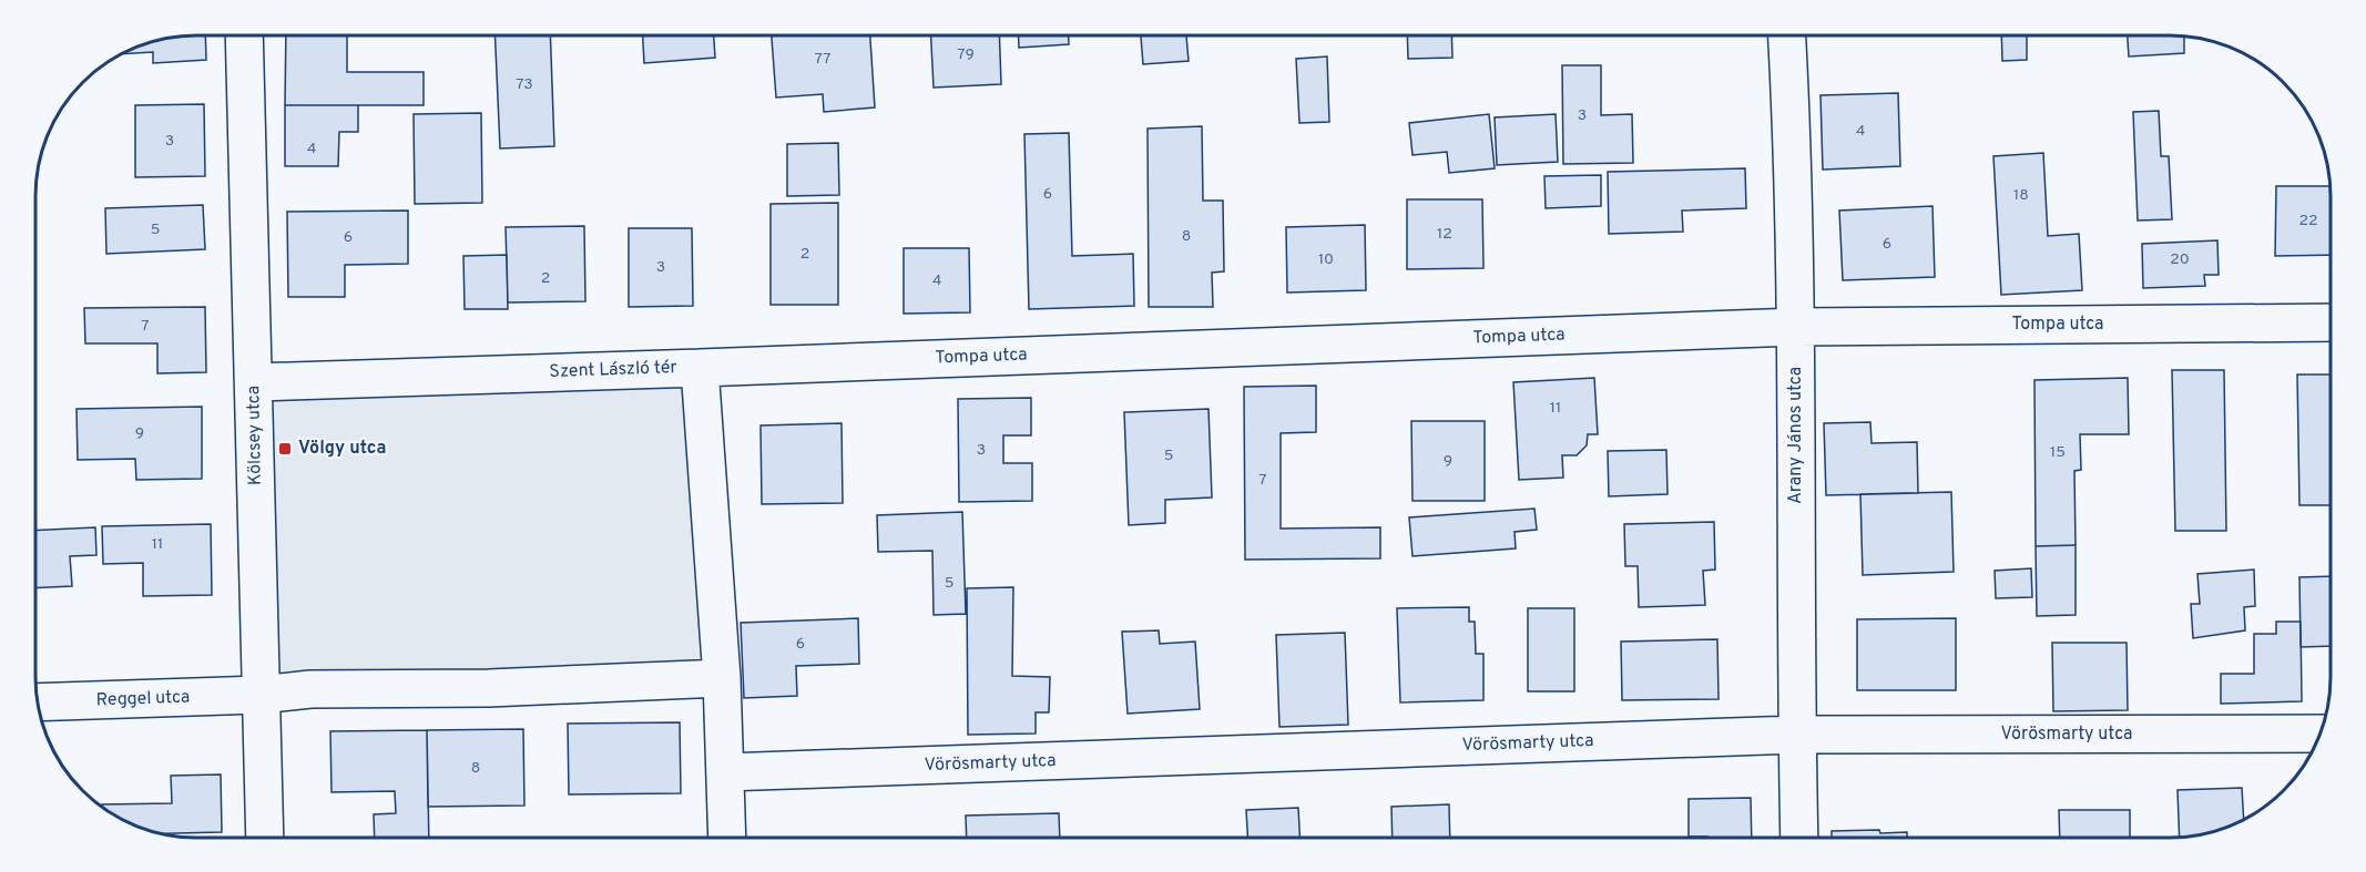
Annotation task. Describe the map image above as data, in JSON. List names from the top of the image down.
{
  "streets": {
    "street": [
      "Tompa utca",
      "Szent László tér",
      "Kölcsey utca",
      "Arany János utca",
      "Reggel utca",
      "Vörösmarty utca"
    ]
  },
  "crossings": [
    ["Tompa utca", "Szent László tér"],
    ["Tompa utca", "Arany János utca"],
    ["Szent László tér", "Kölcsey utca"],
    ["Szent László tér", "Vörösmarty utca"],
    ["Kölcsey utca", "Reggel utca"],
    ["Arany János utca", "Vörösmarty utca"]
  ],
  "places": {
    "transit": ["Völgy utca"]
  },
  "house_numbers": [
    "79",
    "77",
    "73",
    "3",
    "4",
    "3",
    "4",
    "6",
    "18",
    "22",
    "5",
    "12",
    "8",
    "6",
    "6",
    "2",
    "10",
    "20",
    "3",
    "2",
    "4",
    "7",
    "11",
    "9",
    "3",
    "15",
    "5",
    "9",
    "7",
    "11",
    "5",
    "6",
    "8"
  ]
}
